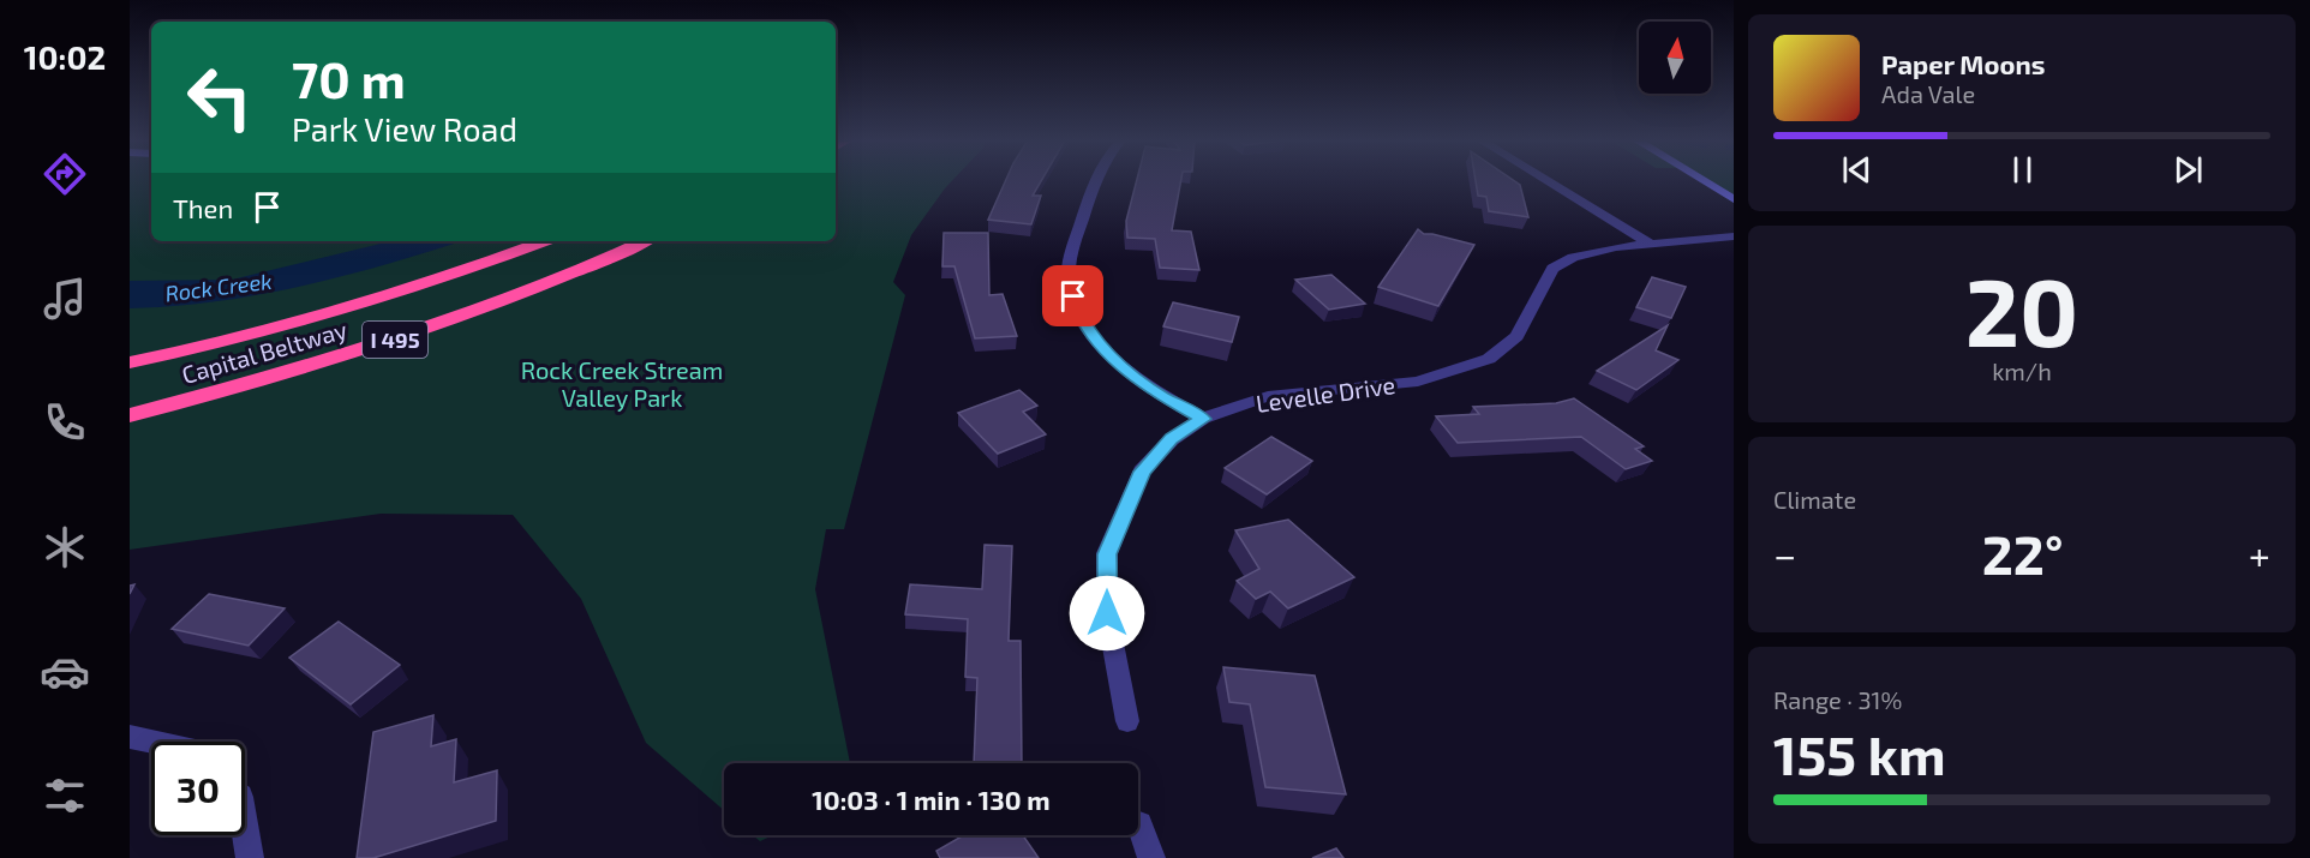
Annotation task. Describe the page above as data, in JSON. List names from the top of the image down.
{
  "streets": {
    "highway": ["I 495", "Capital Beltway"],
    "street": ["Levelle Drive"]
  },
  "water": ["Rock Creek"],
  "parks": ["Rock Creek Stream Valley Park"],
  "north": "top",
  "page": {
    "tabs": "10:02",
    "turn": ["70 m", "Park View Road"],
    "song": ["Paper Moons", "Ada Vale"],
    "then": "Then",
    "tile": [
      ["20", "km/h"],
      "Climate",
      ["Range · 31%", "155 km"]
    ],
    "heat": ["−", "22°", "+"],
    "limit": "30",
    "trip": "10:03 · 1 min · 130 m"
  }
}
